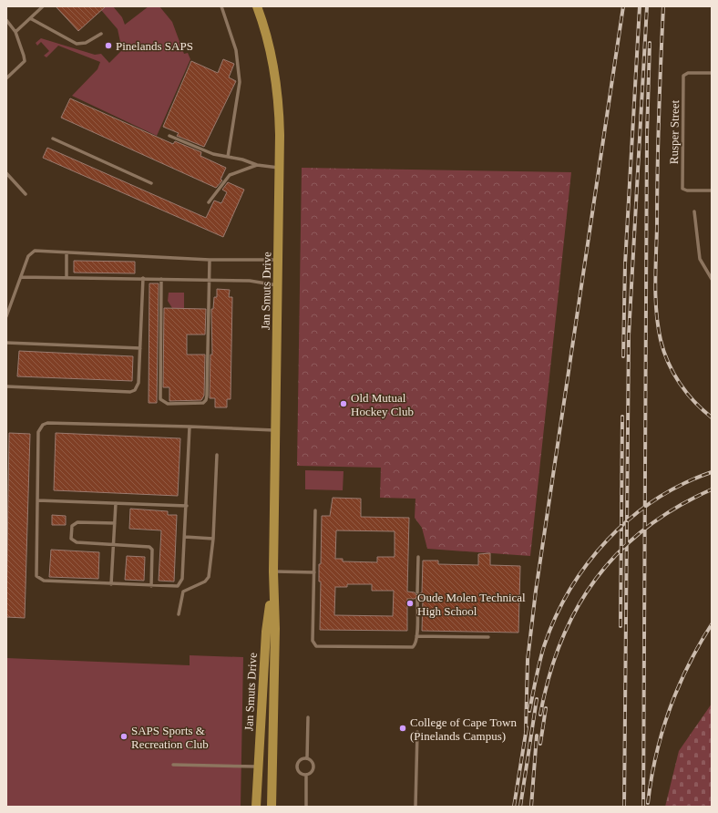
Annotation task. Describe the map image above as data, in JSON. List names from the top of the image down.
{
  "streets": {
    "main road": ["Jan Smuts Drive"],
    "lane": ["Rusper Street"]
  },
  "places": [
    "Pinelands SAPS",
    "Old Mutual Hockey Club",
    "Oude Molen Technical High School",
    "College of Cape Town (Pinelands Campus)",
    "SAPS Sports & Recreation Club"
  ]
}
